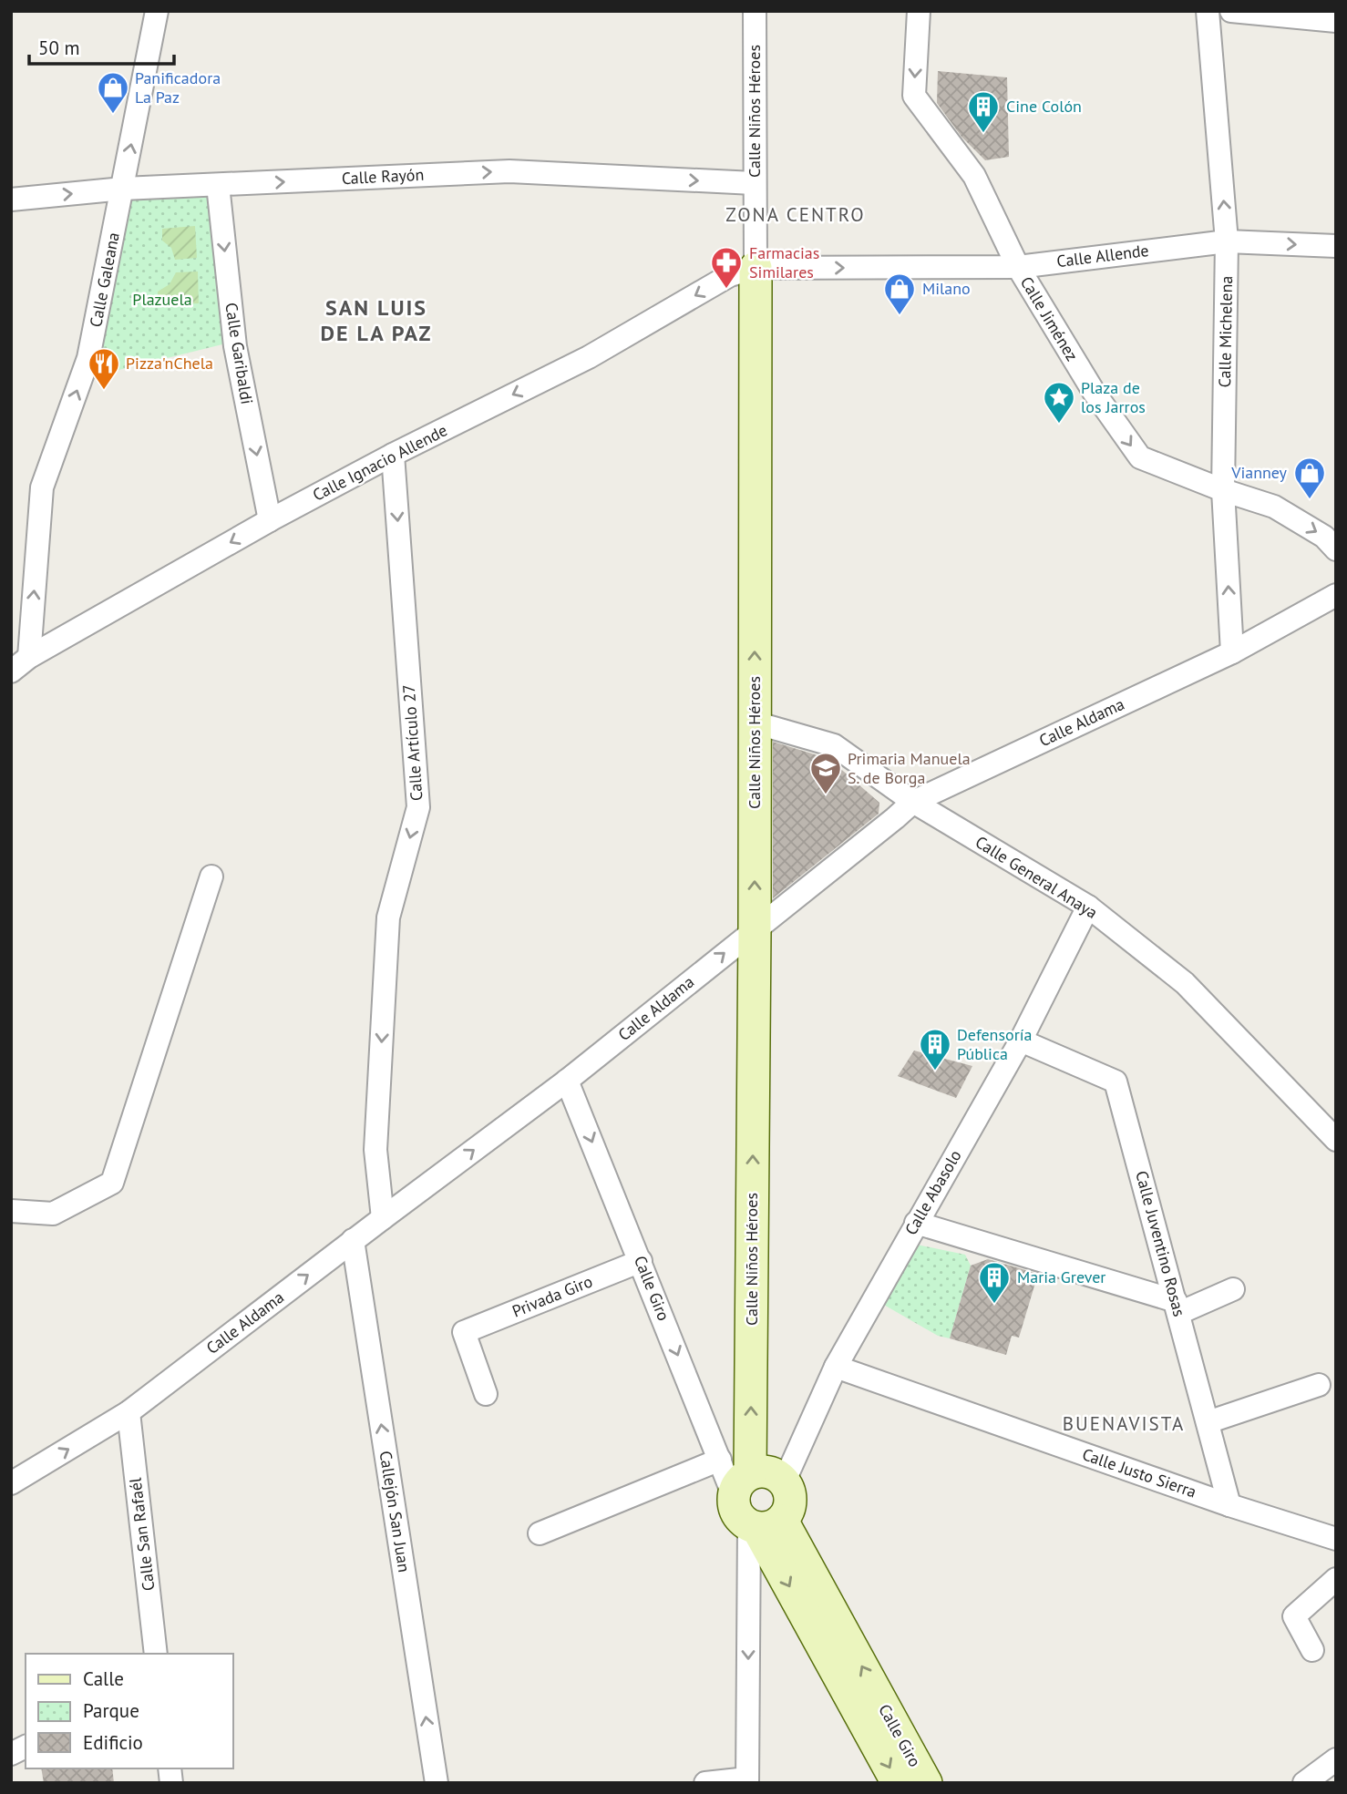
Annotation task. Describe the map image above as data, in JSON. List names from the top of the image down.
{
  "streets": {
    "street": [
      "Calle Niños Héroes",
      "Calle Rayón",
      "Calle Allende",
      "Calle Galeana",
      "Calle Jiménez",
      "Calle Michelena",
      "Calle Garibaldi",
      "Calle Ignacio Allende",
      "Calle Aldama",
      "Calle Artículo 27",
      "Calle General Anaya",
      "Calle Abasolo",
      "Calle Juventino Rosas",
      "Calle Giro",
      "Privada Giro",
      "Calle Justo Sierra",
      "Callejón San Juan",
      "Calle San Rafaél"
    ]
  },
  "crossings": [
    ["Calle Niños Héroes", "Calle Rayón"],
    ["Calle Niños Héroes", "Calle Allende"],
    ["Calle Niños Héroes", "Calle Ignacio Allende"],
    ["Calle Niños Héroes", "Calle Aldama"],
    ["Calle Niños Héroes", "Calle General Anaya"],
    ["Calle Niños Héroes", "Calle Abasolo"],
    ["Calle Niños Héroes", "Calle Giro"],
    ["Calle Rayón", "Calle Galeana"],
    ["Calle Rayón", "Calle Garibaldi"],
    ["Calle Allende", "Calle Jiménez"],
    ["Calle Allende", "Calle Michelena"],
    ["Calle Allende", "Calle Ignacio Allende"],
    ["Calle Galeana", "Calle Ignacio Allende"],
    ["Calle Jiménez", "Calle Michelena"],
    ["Calle Michelena", "Calle Aldama"],
    ["Calle Garibaldi", "Calle Ignacio Allende"],
    ["Calle Ignacio Allende", "Calle Artículo 27"],
    ["Calle Aldama", "Calle Artículo 27"],
    ["Calle Aldama", "Calle General Anaya"],
    ["Calle Aldama", "Calle Giro"],
    ["Calle Aldama", "Callejón San Juan"],
    ["Calle Aldama", "Calle San Rafaél"],
    ["Calle General Anaya", "Calle Abasolo"],
    ["Calle Abasolo", "Calle Juventino Rosas"],
    ["Calle Abasolo", "Calle Giro"],
    ["Calle Abasolo", "Calle Justo Sierra"],
    ["Calle Juventino Rosas", "Calle Justo Sierra"],
    ["Calle Giro", "Privada Giro"]
  ],
  "one_way": [
    "Calle Niños Héroes",
    "Calle Rayón",
    "Calle Allende",
    "Calle Galeana",
    "Calle Jiménez",
    "Calle Michelena",
    "Calle Garibaldi",
    "Calle Ignacio Allende",
    "Calle Aldama",
    "Calle Artículo 27",
    "Callejón San Juan"
  ],
  "districts": ["ZONA CENTRO", "SAN LUIS DE LA PAZ", "BUENAVISTA"],
  "parks": ["Plazuela"],
  "places": {
    "shop": ["Panificadora La Paz", "Milano", "Vianney"],
    "building": ["Cine Colón", "Defensoría Pública", "Maria Grever"],
    "pharmacy": ["Farmacias Similares"],
    "restaurant": ["Pizza'nChela"],
    "place": ["Plaza de los Jarros"],
    "school or university": ["Primaria Manuela S. de Borga"]
  },
  "legend": ["Calle", "Parque", "Edificio"],
  "scale_bar": "50 m"
}
